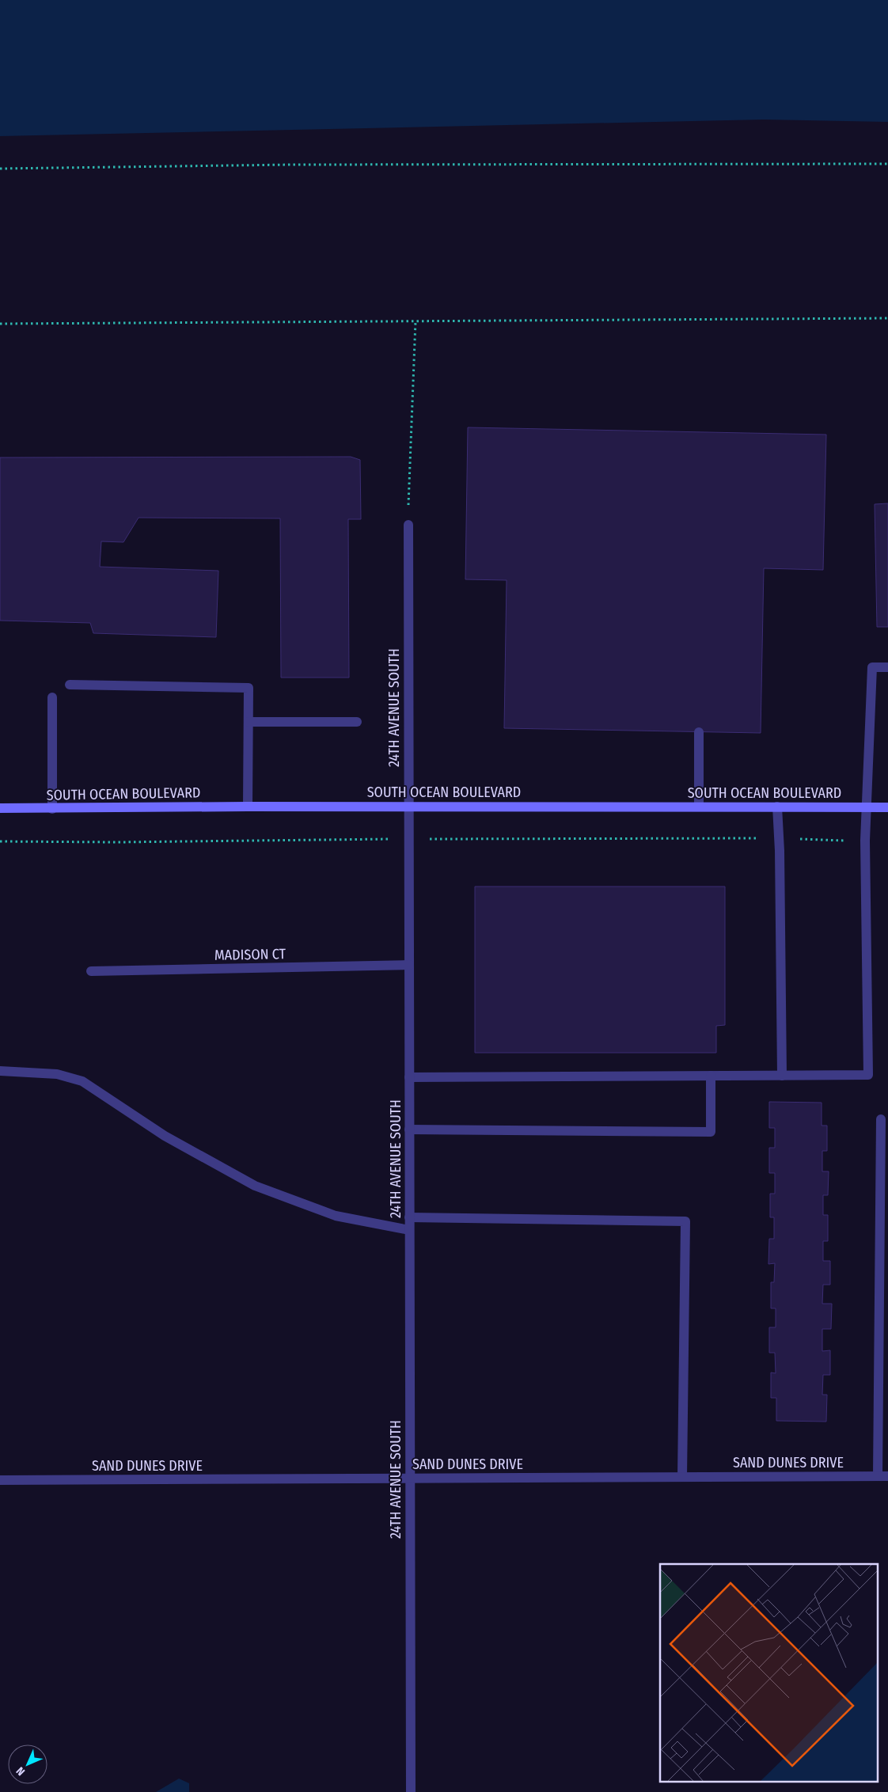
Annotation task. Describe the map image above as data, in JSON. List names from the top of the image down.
{
  "streets": {
    "main road": ["SOUTH OCEAN BOULEVARD"],
    "street": ["24TH AVENUE SOUTH", "MADISON CT", "SAND DUNES DRIVE"]
  },
  "crossings": [
    ["24TH AVENUE SOUTH", "SOUTH OCEAN BOULEVARD"],
    ["24TH AVENUE SOUTH", "MADISON CT"],
    ["24TH AVENUE SOUTH", "SAND DUNES DRIVE"]
  ],
  "north": "bottom left"
}
